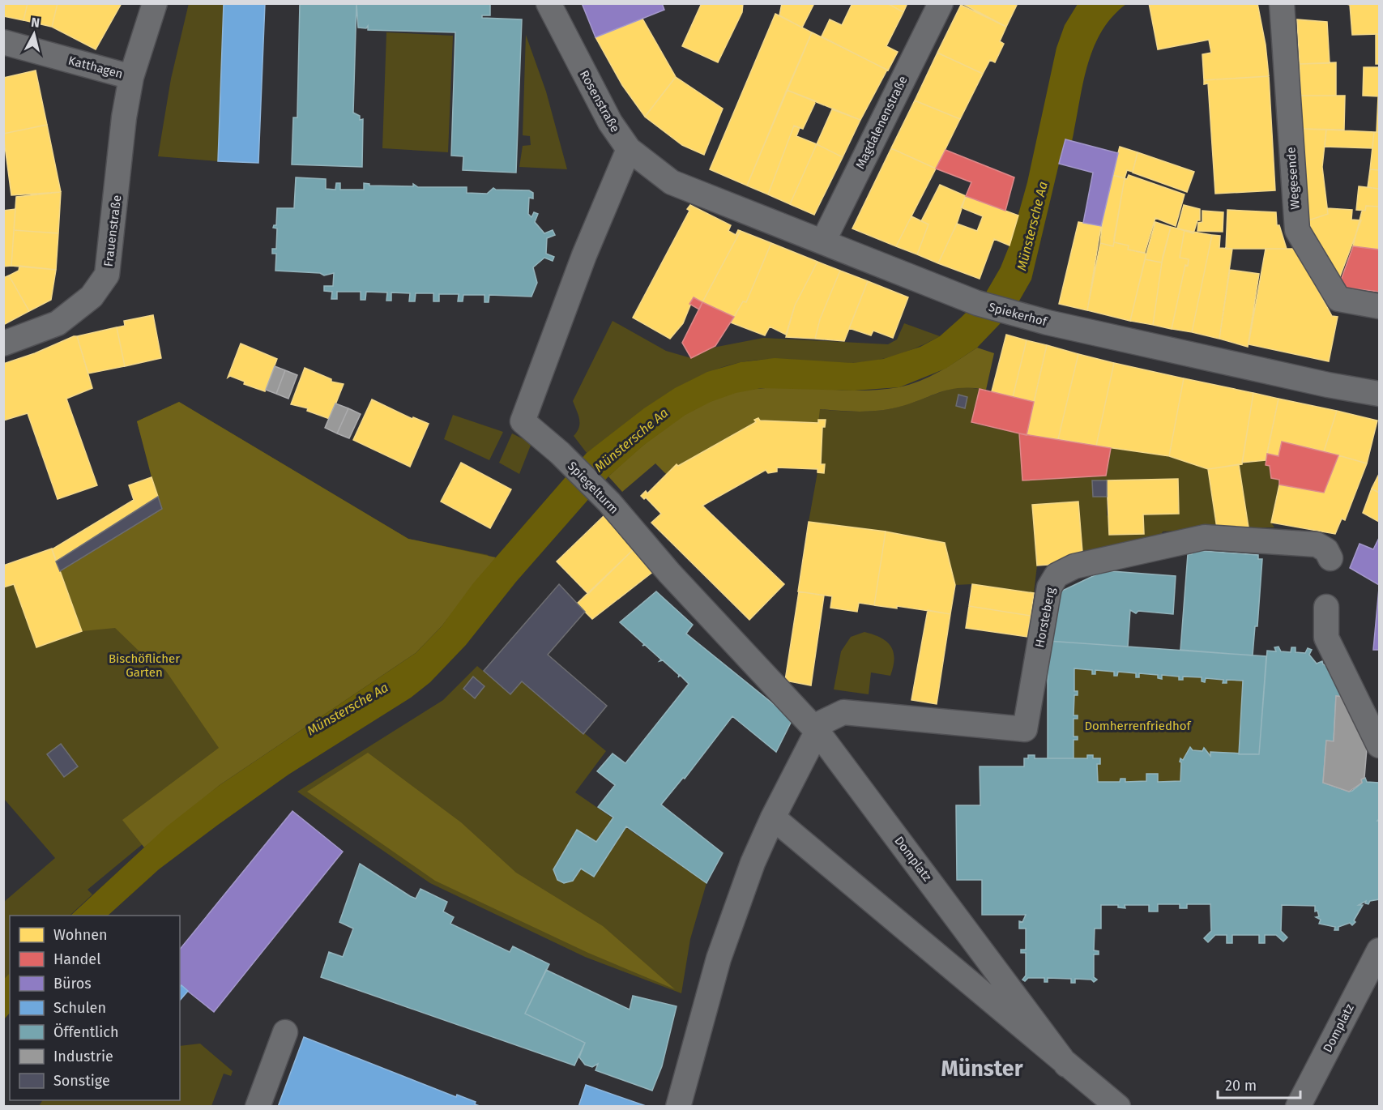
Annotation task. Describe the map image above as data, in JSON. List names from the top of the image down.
{
  "streets": {
    "street": [
      "Katthagen",
      "Rosenstraße",
      "Magdalenenstraße",
      "Wegesende",
      "Frauenstraße",
      "Spiekerhof",
      "Spiegelturm",
      "Horsteberg",
      "Domplatz"
    ]
  },
  "crossings": [
    ["Katthagen", "Frauenstraße"],
    ["Rosenstraße", "Spiekerhof"],
    ["Rosenstraße", "Spiegelturm"],
    ["Magdalenenstraße", "Spiekerhof"],
    ["Spiegelturm", "Horsteberg"],
    ["Spiegelturm", "Domplatz"],
    ["Horsteberg", "Domplatz"]
  ],
  "districts": ["Münster"],
  "water": ["Münstersche Aa"],
  "parks": ["Bischöflicher Garten", "Domherrenfriedhof"],
  "legend": [
    "Wohnen",
    "Handel",
    "Büros",
    "Schulen",
    "Öffentlich",
    "Industrie",
    "Sonstige"
  ],
  "scale_bar": "20 m",
  "north": "top"
}
